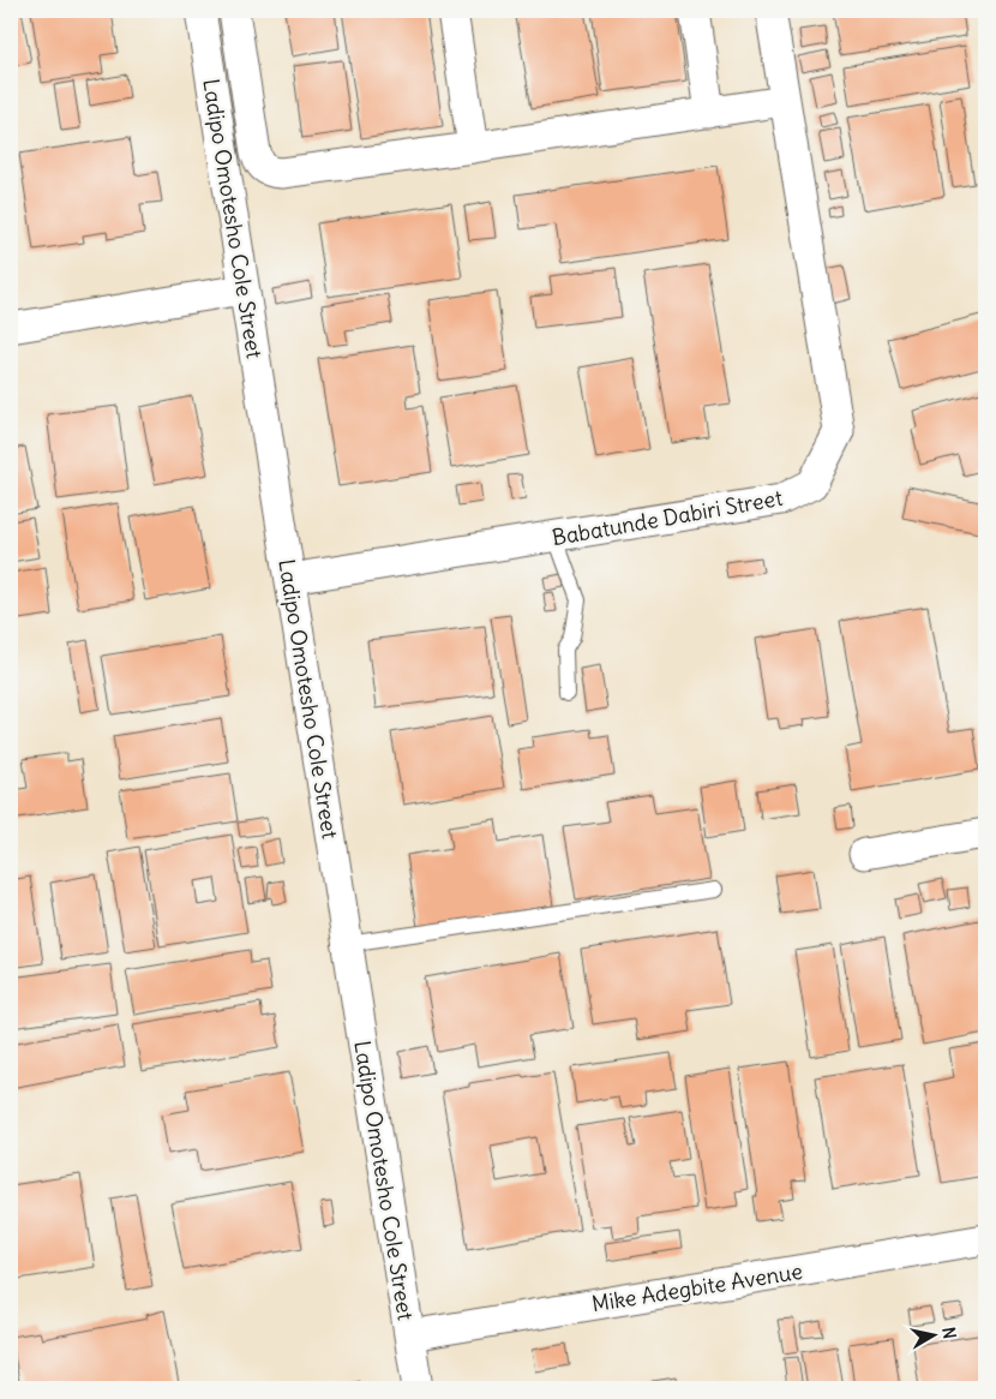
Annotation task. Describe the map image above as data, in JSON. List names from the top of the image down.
{
  "streets": {
    "street": ["Ladipo Omotesho Cole Street", "Babatunde Dabiri Street", "Mike Adegbite Avenue"]
  },
  "crossings": [
    ["Ladipo Omotesho Cole Street", "Babatunde Dabiri Street"],
    ["Ladipo Omotesho Cole Street", "Mike Adegbite Avenue"]
  ],
  "north": "right"
}
